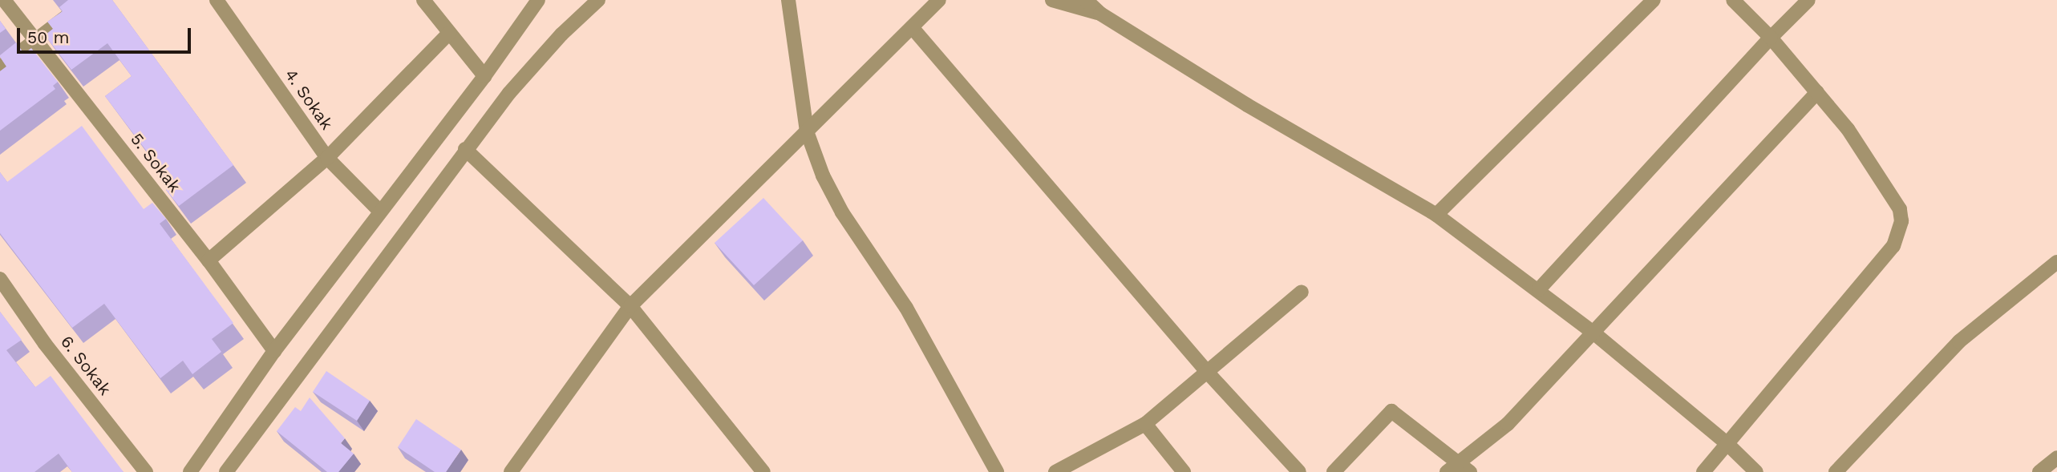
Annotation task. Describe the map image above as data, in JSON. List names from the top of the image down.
{
  "streets": {
    "street": ["4. Sokak", "5. Sokak", "6. Sokak"]
  },
  "scale_bar": "50 m"
}
